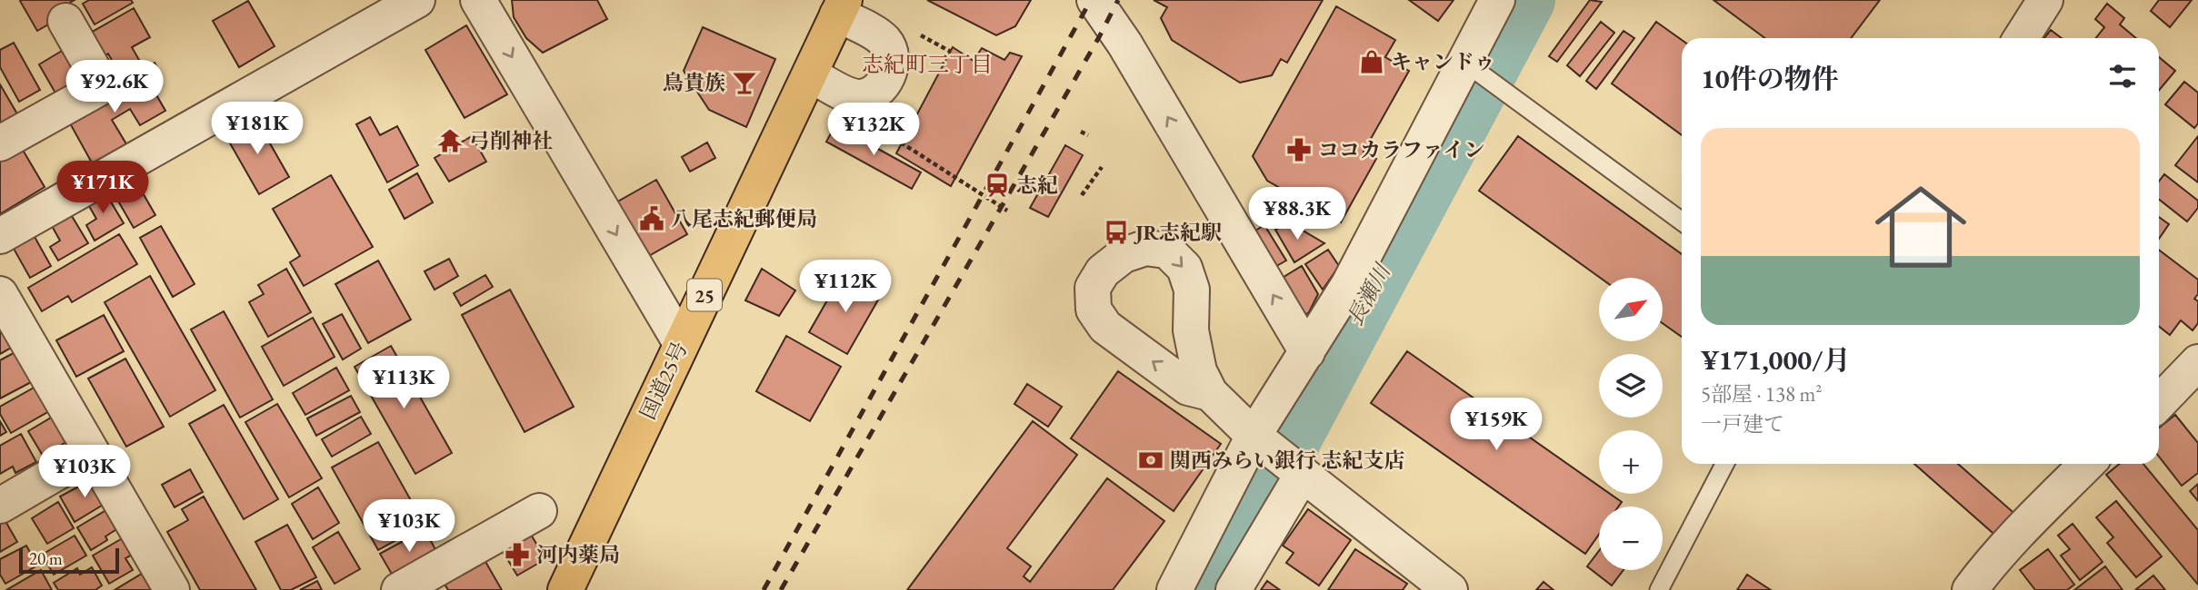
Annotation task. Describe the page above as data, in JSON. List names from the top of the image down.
{
  "streets": {
    "highway": ["25", "国道25号"]
  },
  "districts": ["志紀町三丁目"],
  "water": ["長瀬川"],
  "places": {
    "shop": ["キャンドゥ"],
    "bar": ["鳥貴族"],
    "temple": ["弓削神社"],
    "pharmacy": ["ココカラファイン", "河内薬局"],
    "station": ["志紀"],
    "public building": ["八尾志紀郵便局"],
    "bus stop": ["JR志紀駅"],
    "bank": ["関西みらい銀行 志紀支店"]
  },
  "scale_bar": "20 m",
  "north": "top right",
  "page": {
    "heading": "10件の物件",
    "price": [
      "¥92.6K",
      "¥181K",
      "¥132K",
      "¥171K",
      "¥88.3K",
      "¥112K",
      "¥113K",
      "¥159K",
      "¥103K",
      "¥103K"
    ],
    "list": [
      {
        "name": "¥171,000/月",
        "note": "5部屋 · 138 m² · 一戸建て"
      }
    ],
    "map_buttons": ["+", "−"],
    "scale": "20 m"
  }
}
